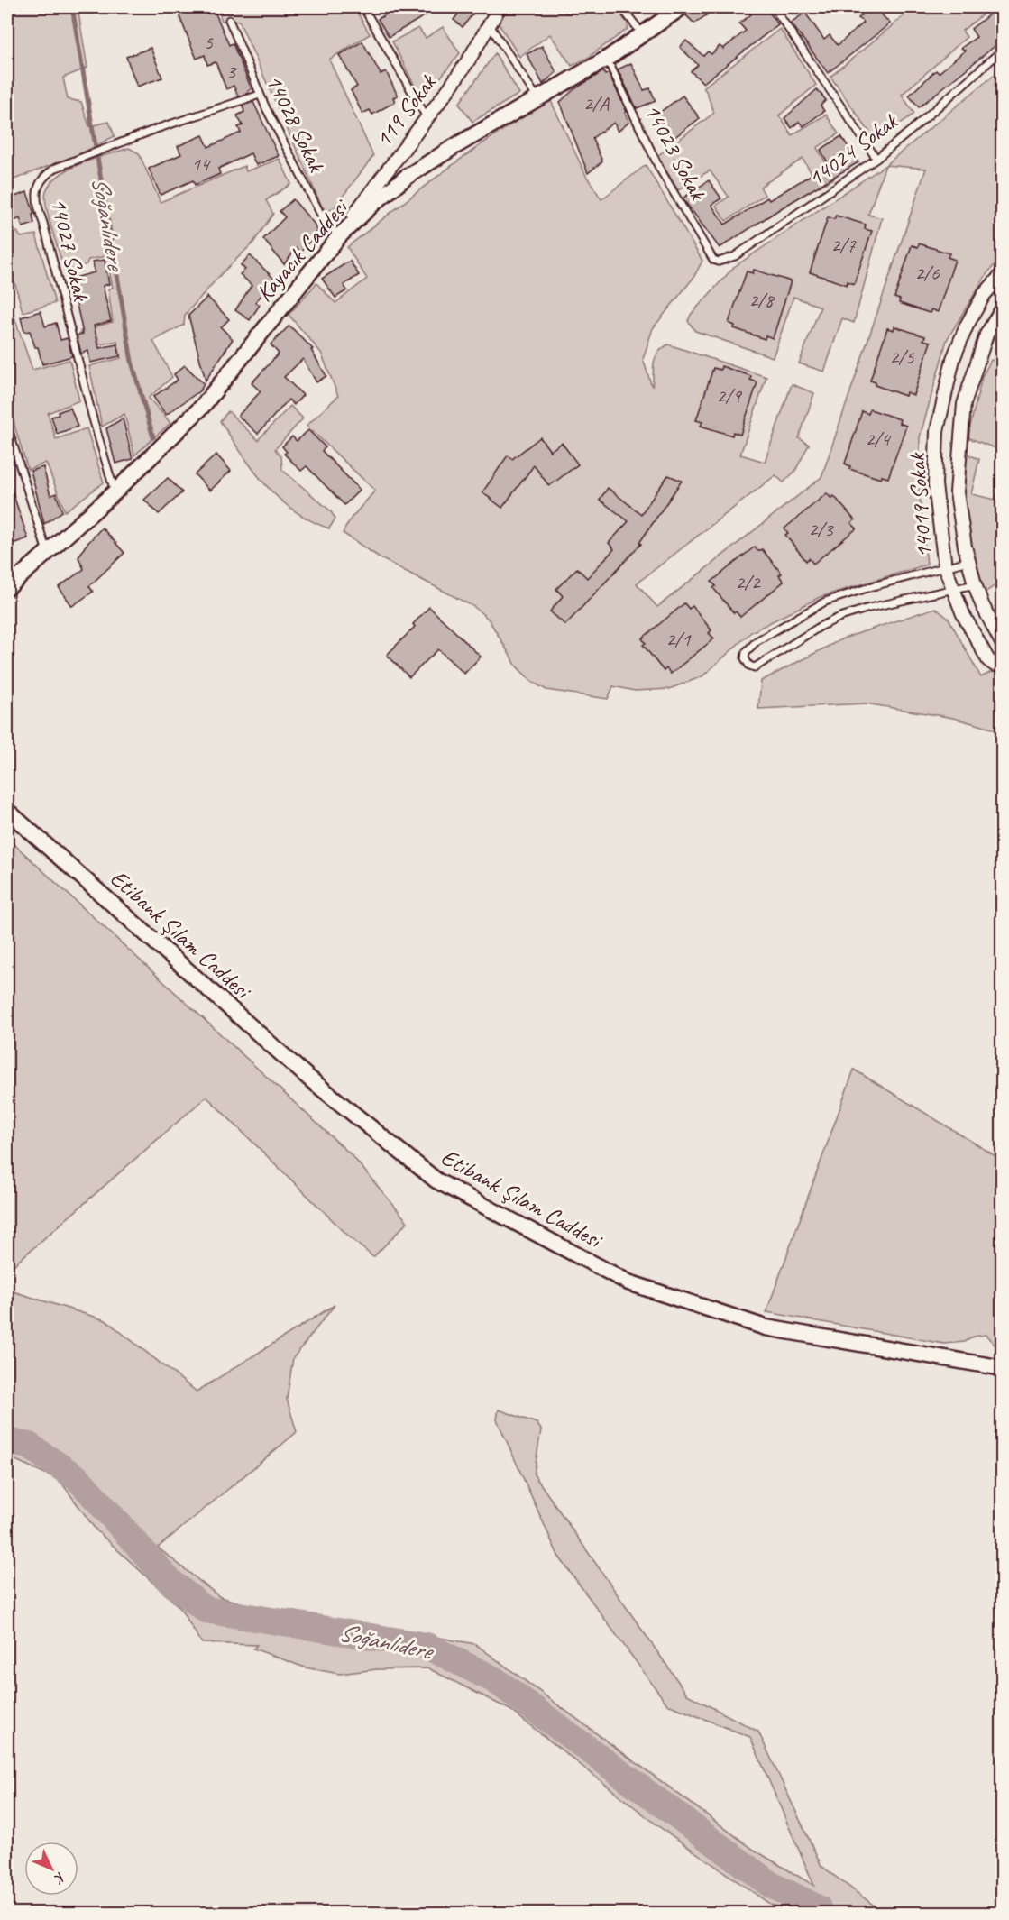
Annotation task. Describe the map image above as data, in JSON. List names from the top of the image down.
{
  "streets": {
    "street": [
      "119 Sokak",
      "Kayacık Caddesi",
      "14019 Sokak",
      "Etibank Şılam Caddesi"
    ],
    "lane": [
      "14028 Sokak",
      "14024 Sokak",
      "14023 Sokak",
      "14027 Sokak"
    ]
  },
  "crossings": [
    ["119 Sokak", "14028 Sokak"],
    ["119 Sokak", "Kayacık Caddesi"],
    ["14028 Sokak", "14027 Sokak"],
    ["14028 Sokak", "Kayacık Caddesi"],
    ["14024 Sokak", "14023 Sokak"],
    ["14023 Sokak", "Kayacık Caddesi"],
    ["14027 Sokak", "Kayacık Caddesi"]
  ],
  "water": ["Soğanlıdere"],
  "house_numbers": [
    "5",
    "3",
    "2/A",
    "14",
    "2/7",
    "2/6",
    "2/8",
    "2/5",
    "2/9",
    "2/4",
    "2/3",
    "2/2",
    "2/1"
  ],
  "north": "bottom right"
}
